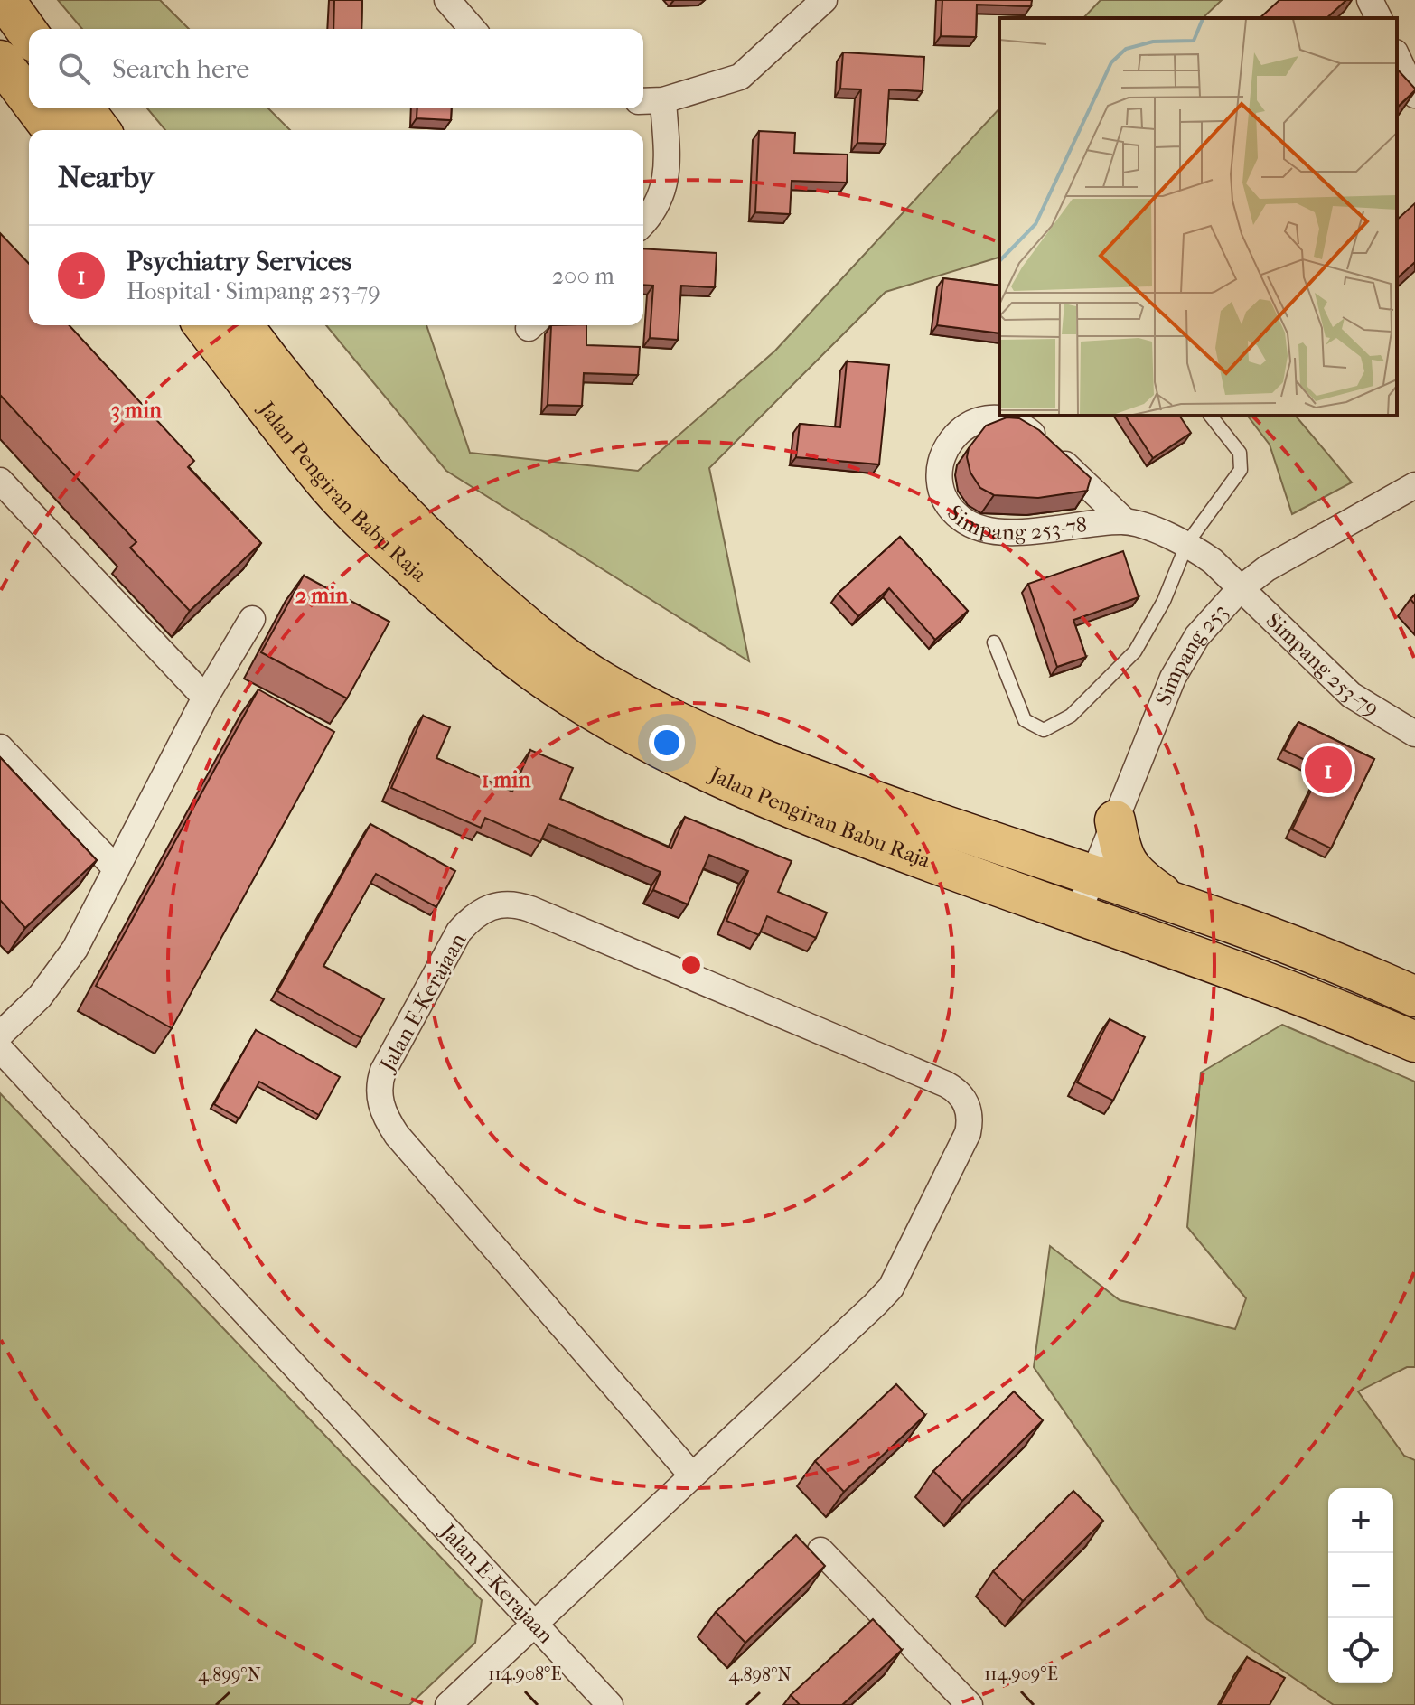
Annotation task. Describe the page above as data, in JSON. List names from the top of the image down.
{
  "streets": {
    "main road": ["Jalan Pengiran Babu Raja"],
    "street": [
      "Simpang 253-78",
      "Simpang 253",
      "Simpang 253-79",
      "Jalan E-Kerajaan"
    ]
  },
  "crossings": [
    ["Jalan Pengiran Babu Raja", "Simpang 253"],
    ["Simpang 253-78", "Simpang 253"],
    ["Simpang 253-78", "Simpang 253-79"],
    ["Simpang 253", "Simpang 253-79"]
  ],
  "page": {
    "search": "Search here",
    "heading": "Nearby",
    "list": [
      {
        "mark": "1",
        "name": "Psychiatry Services",
        "note": "Hospital · Simpang 253-79",
        "value": "200 m"
      }
    ],
    "pins": "1",
    "map_buttons": ["+", "−"]
  },
  "coordinates": [
    "114.908°E",
    "114.909°E",
    "4.899°N",
    "4.898°N"
  ],
  "rings": ["3 min", "2 min", "1 min"]
}
